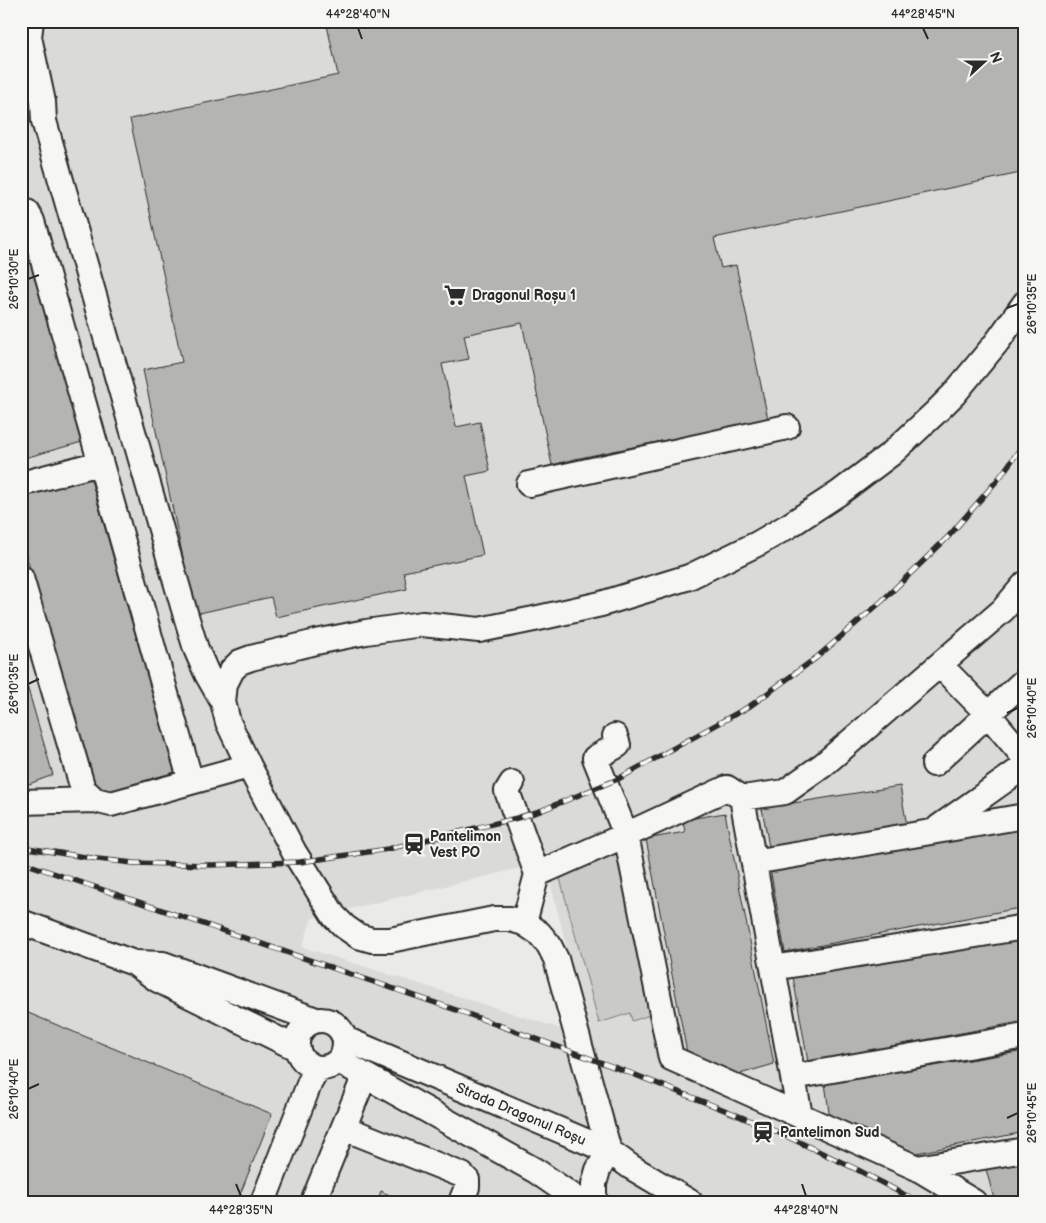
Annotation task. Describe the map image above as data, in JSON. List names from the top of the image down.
{
  "streets": {
    "street": ["Strada Dragonul Roșu"]
  },
  "places": {
    "supermarket": ["Dragonul Roșu 1"],
    "station": ["Pantelimon Vest PO", "Pantelimon Sud"]
  },
  "north": "right",
  "coordinates": [
    "44°28'40\"N",
    "44°28'45\"N",
    "26°10'30\"E",
    "26°10'35\"E",
    "26°10'40\"E",
    "26°10'45\"E",
    "44°28'35\"N"
  ]
}
